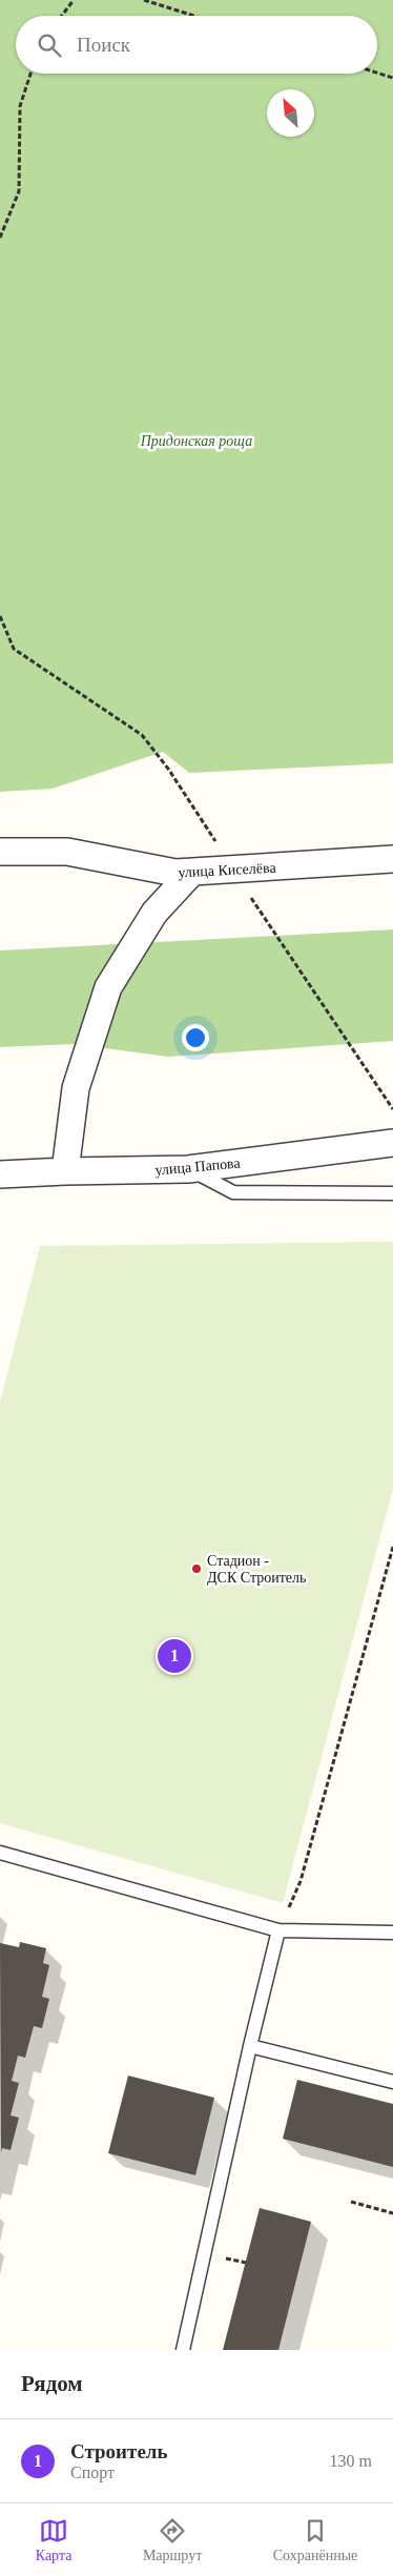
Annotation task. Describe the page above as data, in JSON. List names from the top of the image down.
{
  "streets": {
    "street": ["улица Киселёва", "улица Папова"]
  },
  "parks": ["Придонская роща"],
  "places": ["Стадион - ДСК Строитель"],
  "north": "top left",
  "page": {
    "search": "Поиск",
    "pins": "1",
    "heading": "Рядом",
    "list": [
      {
        "mark": "1",
        "name": "Строитель",
        "note": "Спорт",
        "value": "130 m"
      }
    ],
    "nav": ["Карта", "Маршрут", "Сохранённые"]
  }
}
